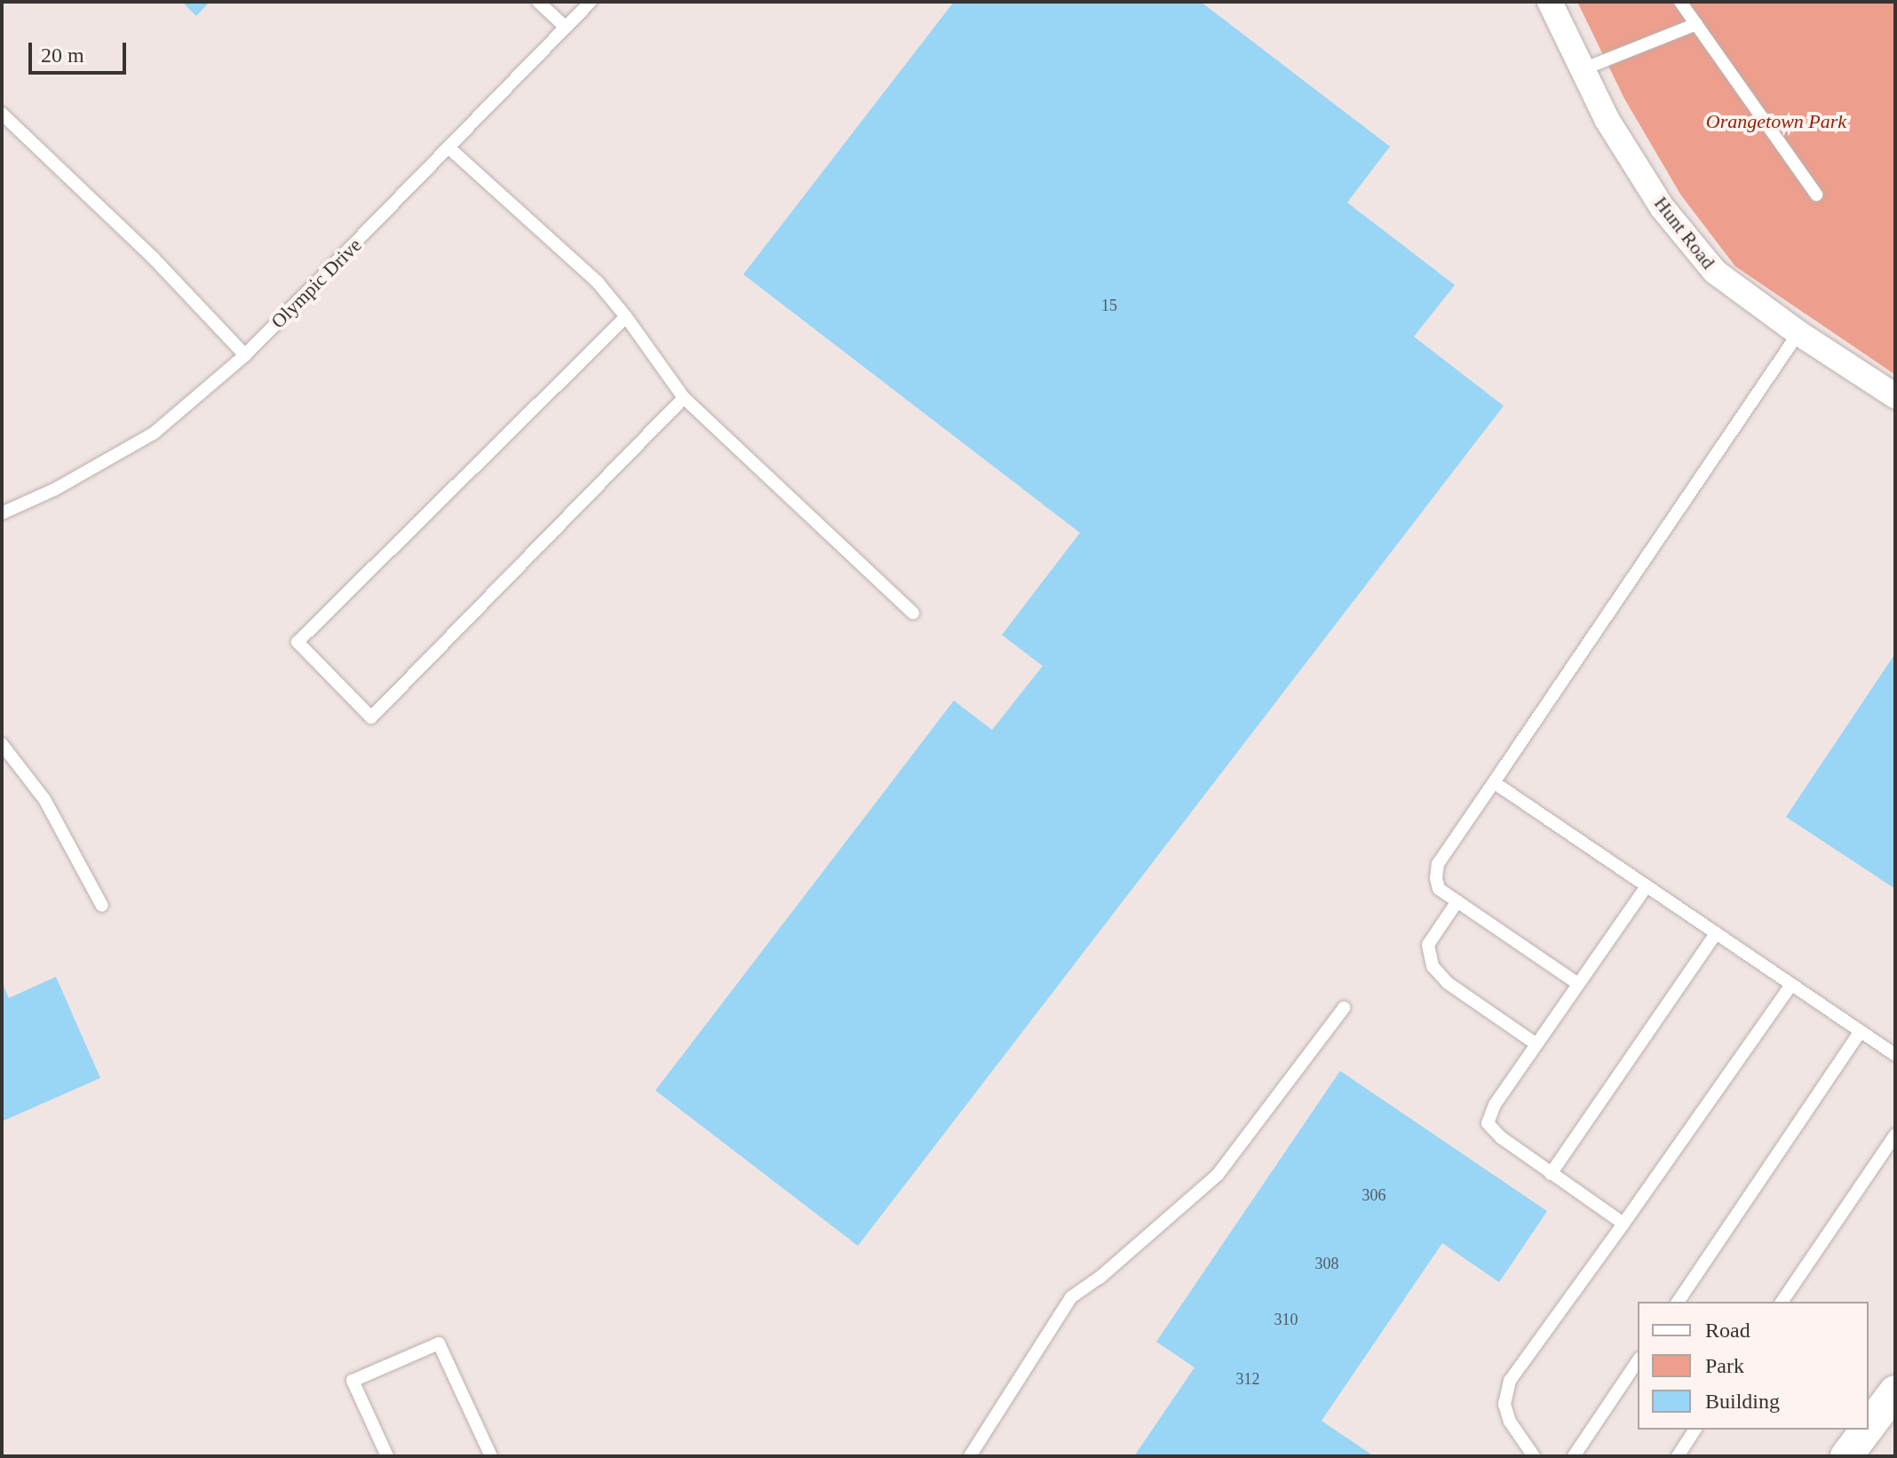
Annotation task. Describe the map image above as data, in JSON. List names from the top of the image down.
{
  "streets": {
    "street": ["Hunt Road"],
    "lane": ["Olympic Drive"]
  },
  "parks": ["Orangetown Park"],
  "house_numbers": [
    "15",
    "306",
    "308",
    "310",
    "312"
  ],
  "legend": ["Road", "Park", "Building"],
  "scale_bar": "20 m"
}
